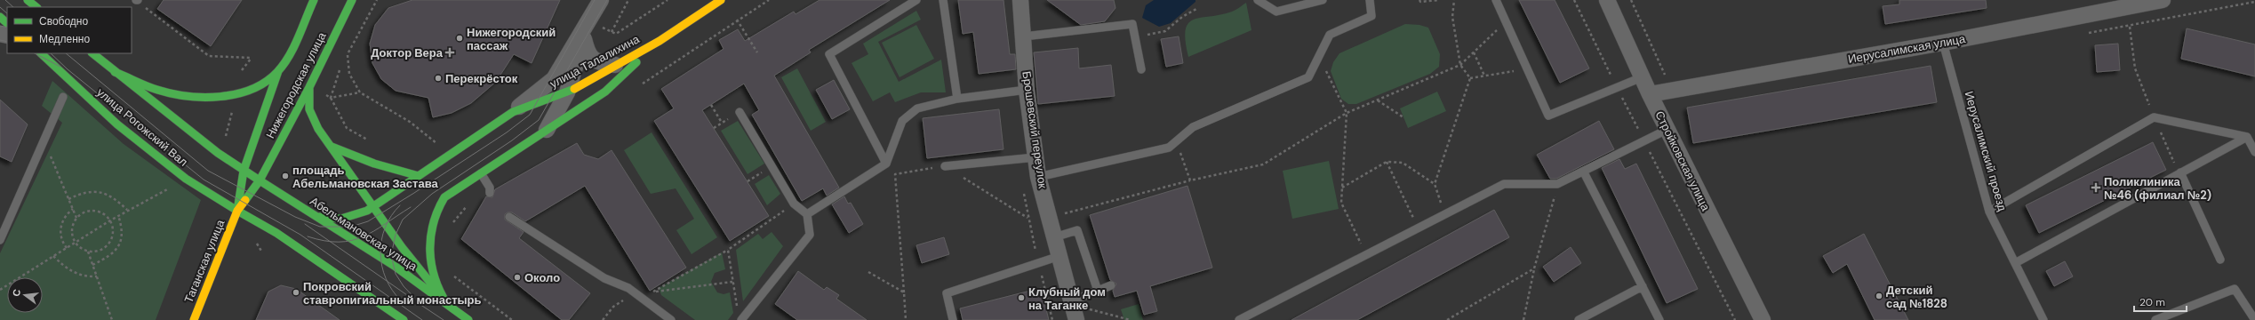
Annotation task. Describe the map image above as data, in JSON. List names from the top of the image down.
{
  "streets": {
    "main road": [
      "улица Талалихина",
      "Нижегородская улица",
      "улица Рогожский Вал",
      "Абельмановская улица",
      "Таганская улица"
    ],
    "street": ["Иерусалимская улица", "Брошевский переулок", "Стройковская улица"],
    "lane": ["Иерусалимский проезд"]
  },
  "crossings": [
    ["Иерусалимская улица", "Иерусалимский проезд"],
    ["Иерусалимская улица", "Стройковская улица"],
    ["улица Талалихина", "Абельмановская улица"],
    ["Нижегородская улица", "Абельмановская улица"],
    ["улица Рогожский Вал", "Таганская улица"]
  ],
  "places": {
    "other": [
      "Нижегородский пассаж",
      "Перекрёсток",
      "площадь Абельмановская Застава",
      "Около",
      "Покровский ставропигиальный монастырь",
      "Детский сад №1828",
      "Клубный дом на Таганке"
    ],
    "health": ["Доктор Вера", "Поликлиника №46 (филиал №2)"]
  },
  "legend": ["Свободно", "Медленно"],
  "scale_bar": "20 m",
  "north": "left"
}
